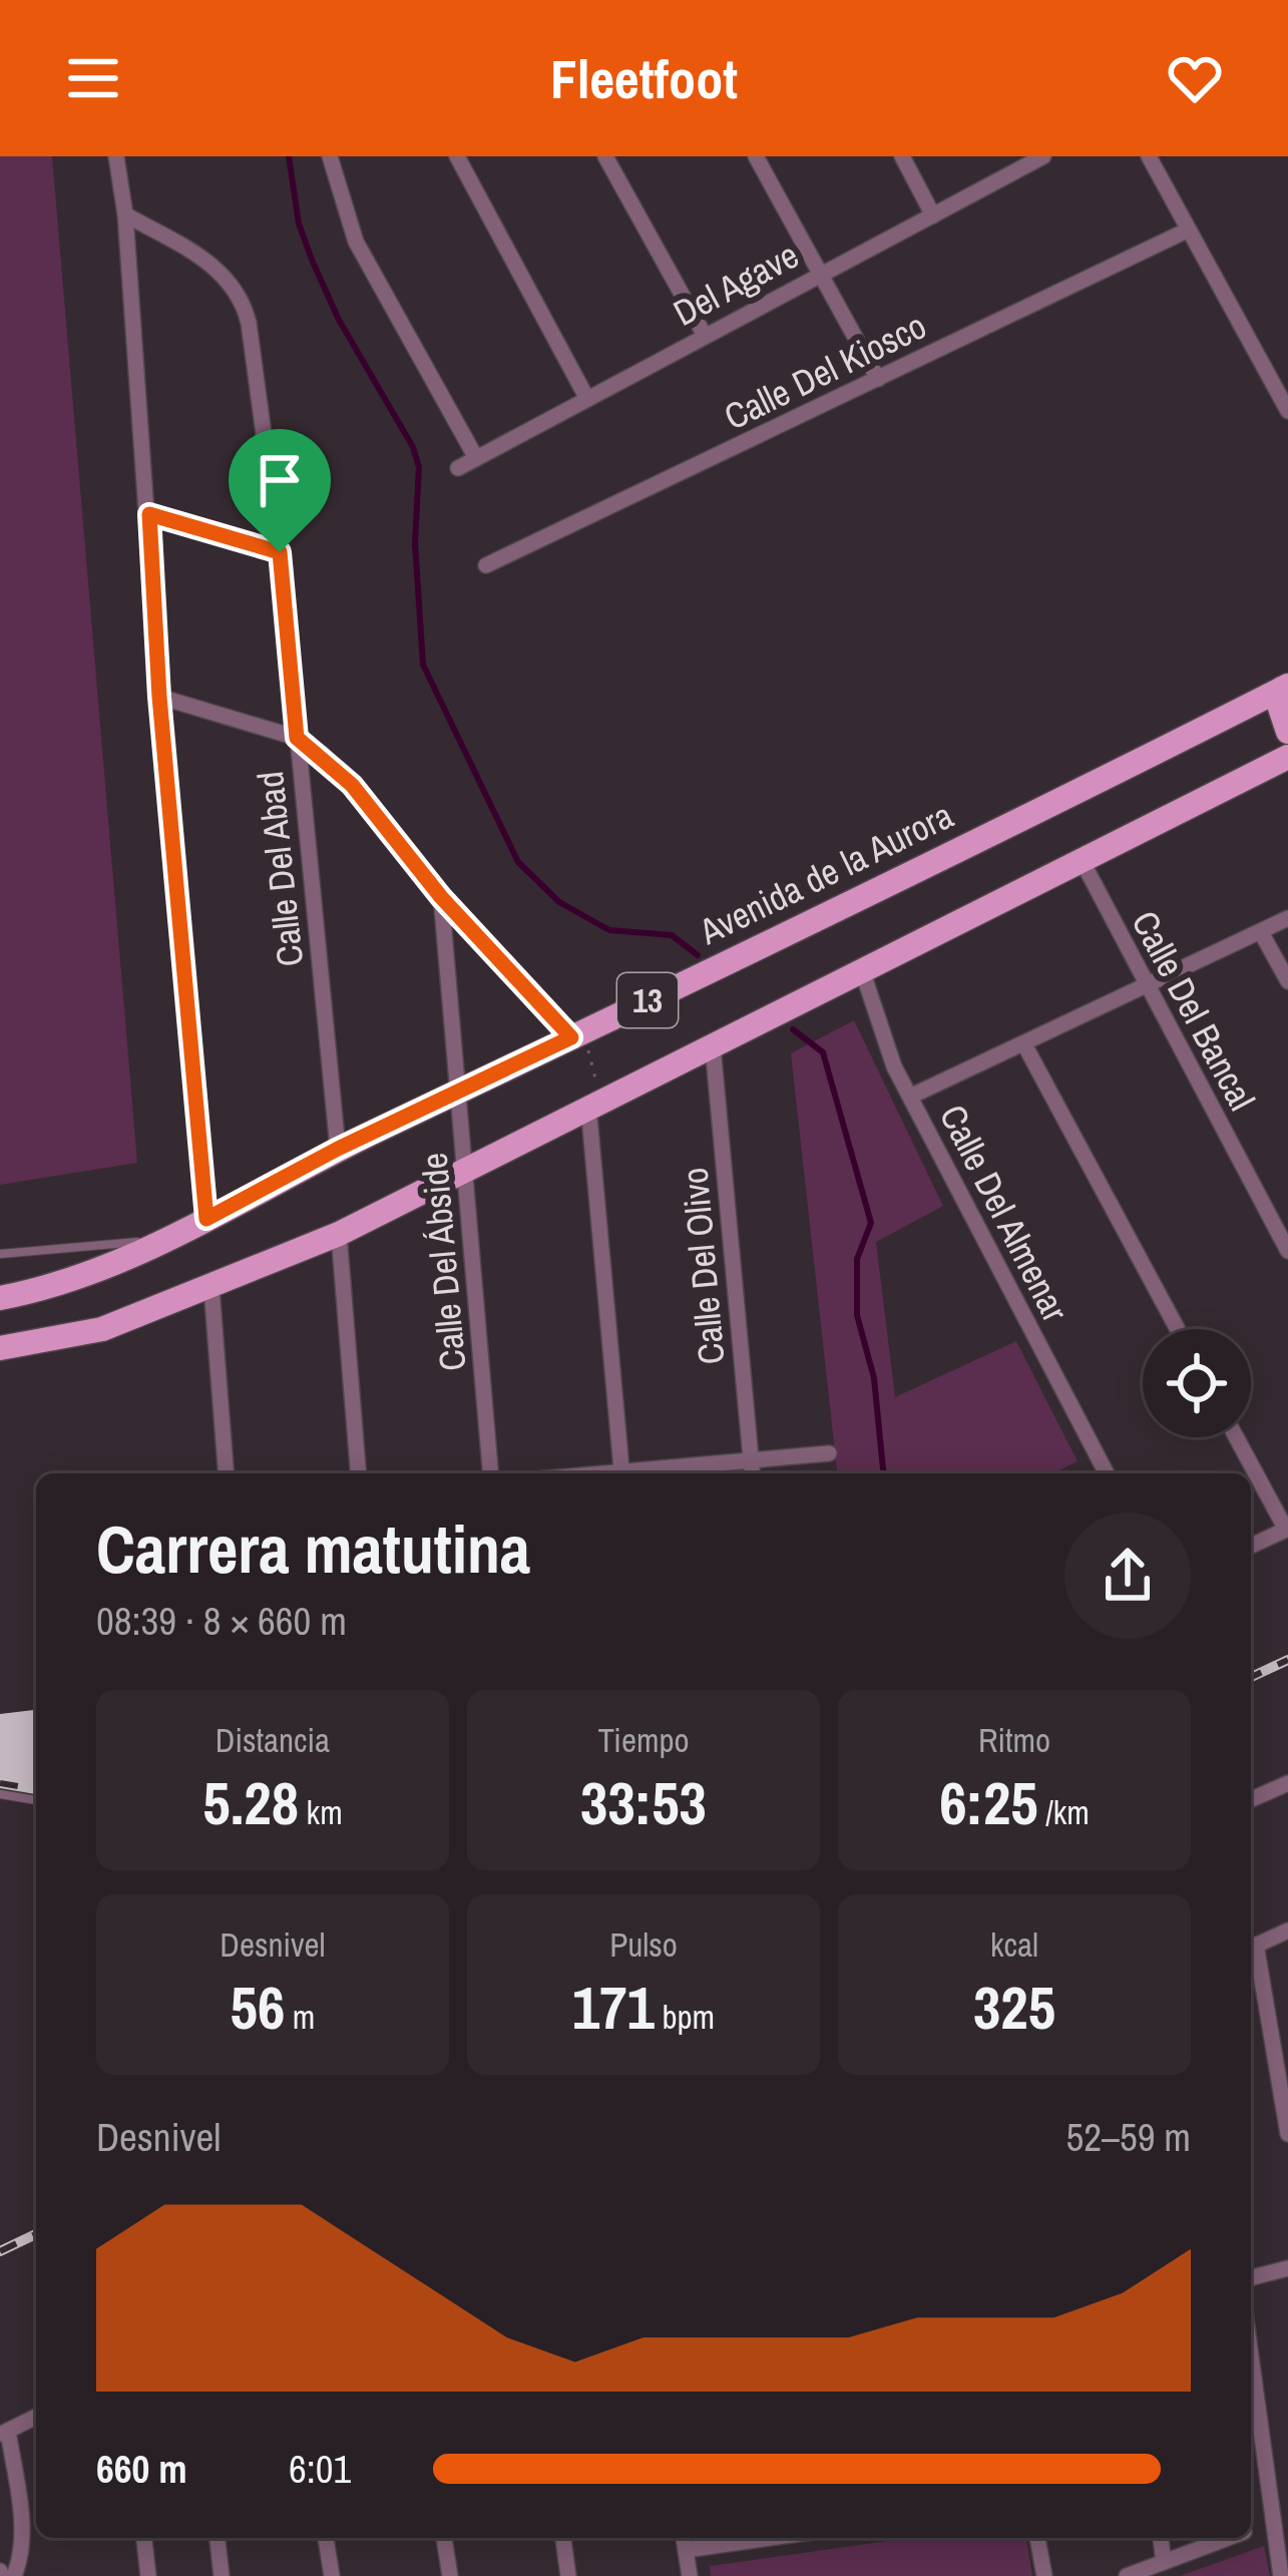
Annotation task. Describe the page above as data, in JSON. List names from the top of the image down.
{
  "streets": {
    "main road": ["Avenida de la Aurora", "13"],
    "street": [
      "Del Agave",
      "Calle Del Kiosco",
      "Calle Del Abad",
      "Calle Del Bancal",
      "Calle Del Almenar",
      "Calle Del Ábside",
      "Calle Del Olivo"
    ]
  },
  "crossings": [
    ["Calle Del Abad", "Avenida de la Aurora"],
    ["Avenida de la Aurora", "Calle Del Ábside"],
    ["13", "Calle Del Bancal"],
    ["13", "Calle Del Almenar"],
    ["13", "Calle Del Ábside"],
    ["13", "Calle Del Olivo"]
  ],
  "page": {
    "header": "Fleetfoot",
    "heading": ["Carrera matutina", "08:39 · 8 × 660 m"],
    "stats": [
      ["Distancia", "5.28 km"],
      ["Tiempo", "33:53"],
      ["Ritmo", "6:25 /km"],
      ["Desnivel", "56 m"],
      ["Pulso", "171 bpm"],
      ["kcal", "325"]
    ],
    "chart": ["Desnivel", "52–59 m"],
    "list": [
      {
        "name": "660 m",
        "note": "6:01"
      }
    ]
  }
}
